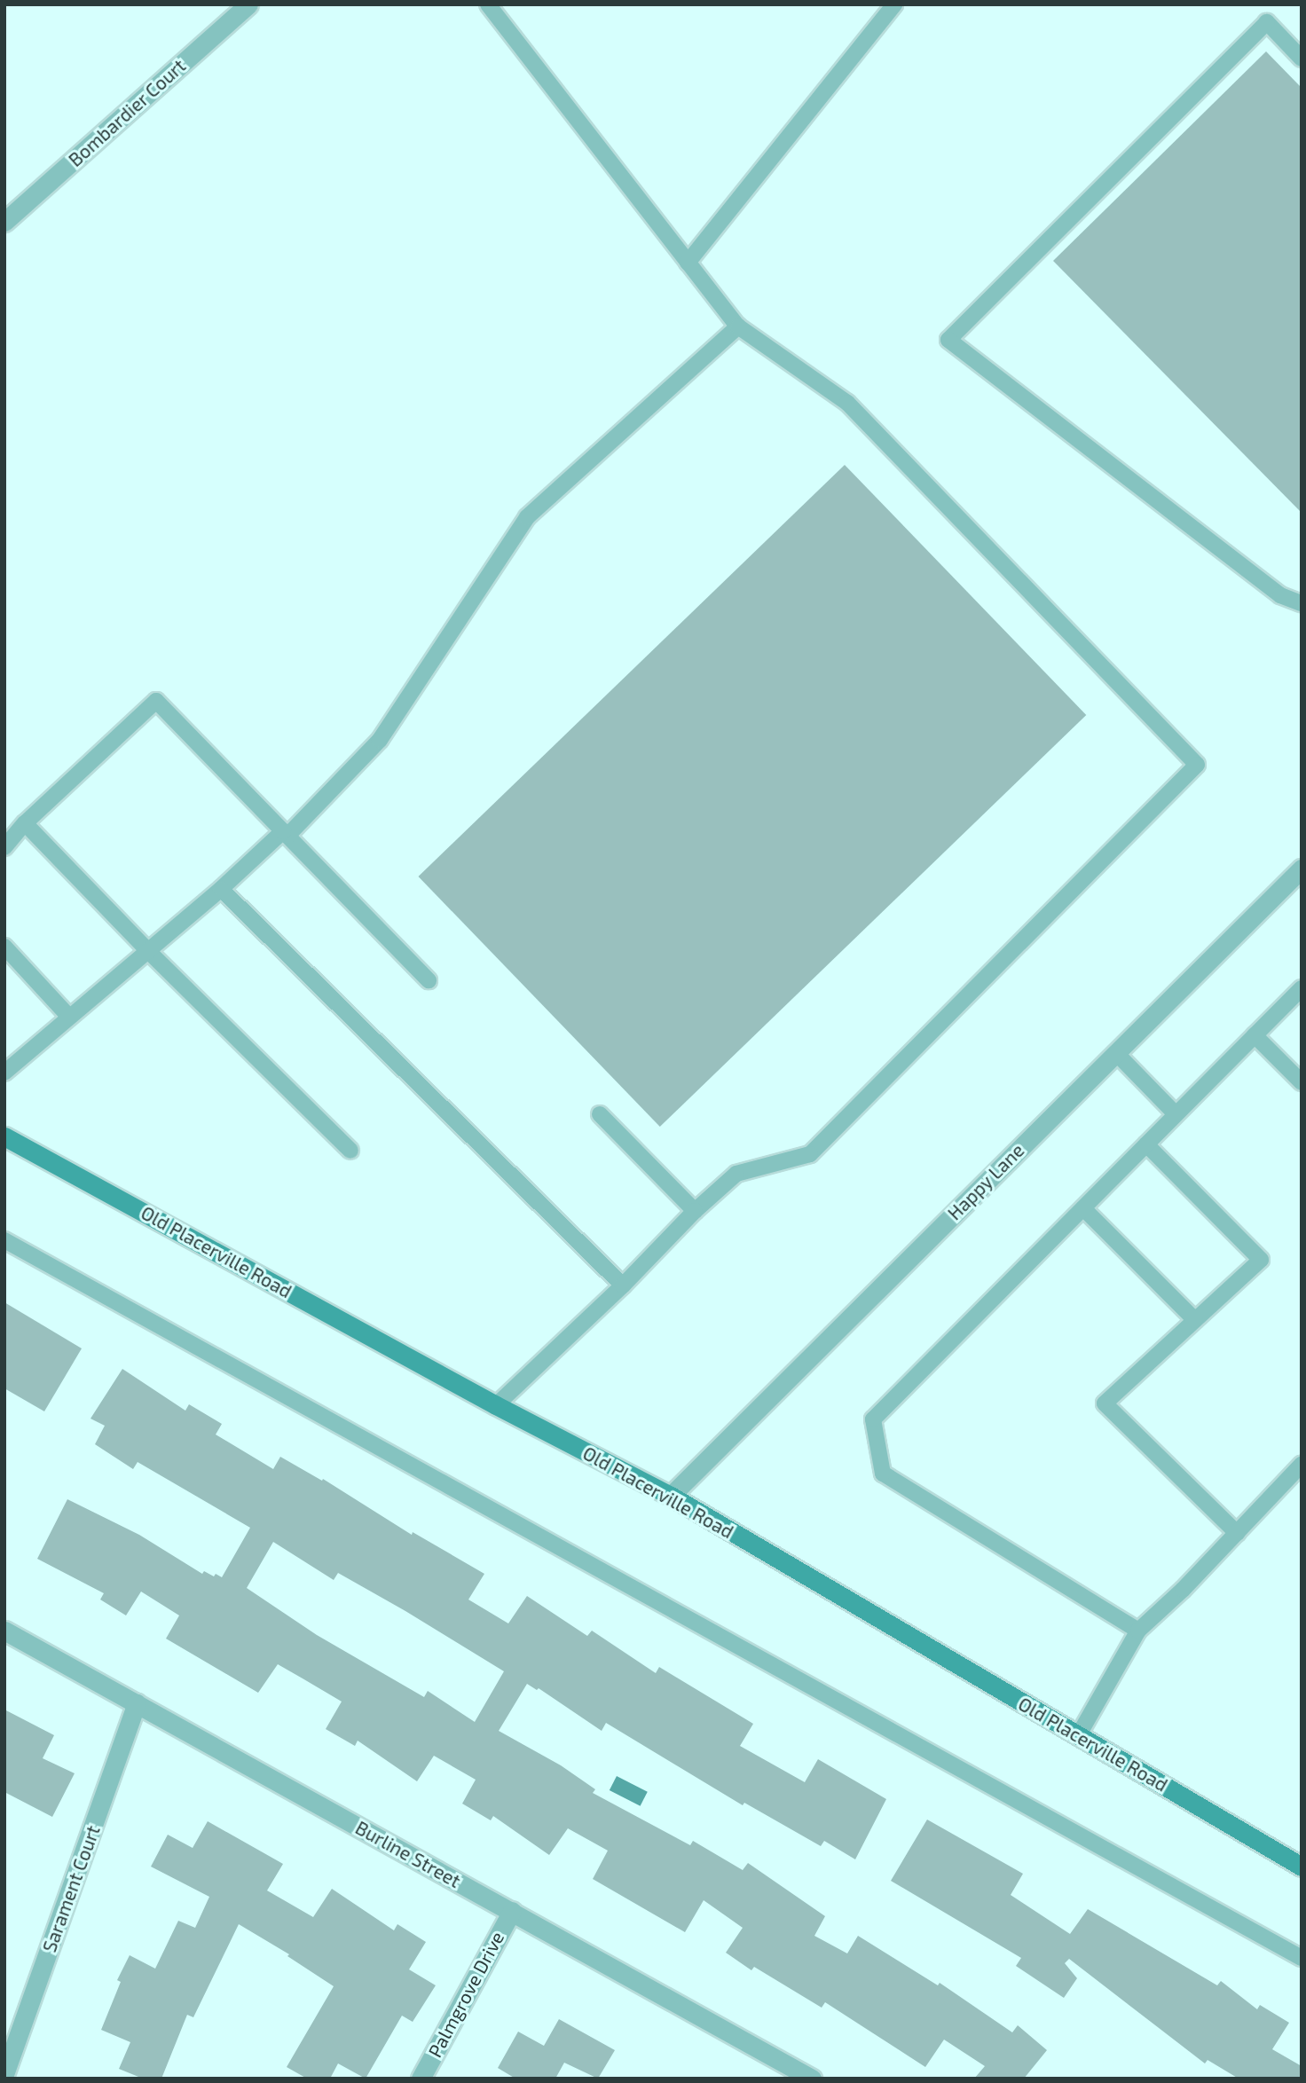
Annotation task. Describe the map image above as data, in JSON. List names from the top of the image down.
{
  "streets": {
    "street": [
      "Bombardier Court",
      "Happy Lane",
      "Old Placerville Road",
      "Burline Street",
      "Sarament Court",
      "Palmgrove Drive"
    ]
  },
  "crossings": [
    ["Happy Lane", "Old Placerville Road"],
    ["Burline Street", "Sarament Court"],
    ["Burline Street", "Palmgrove Drive"]
  ]
}
